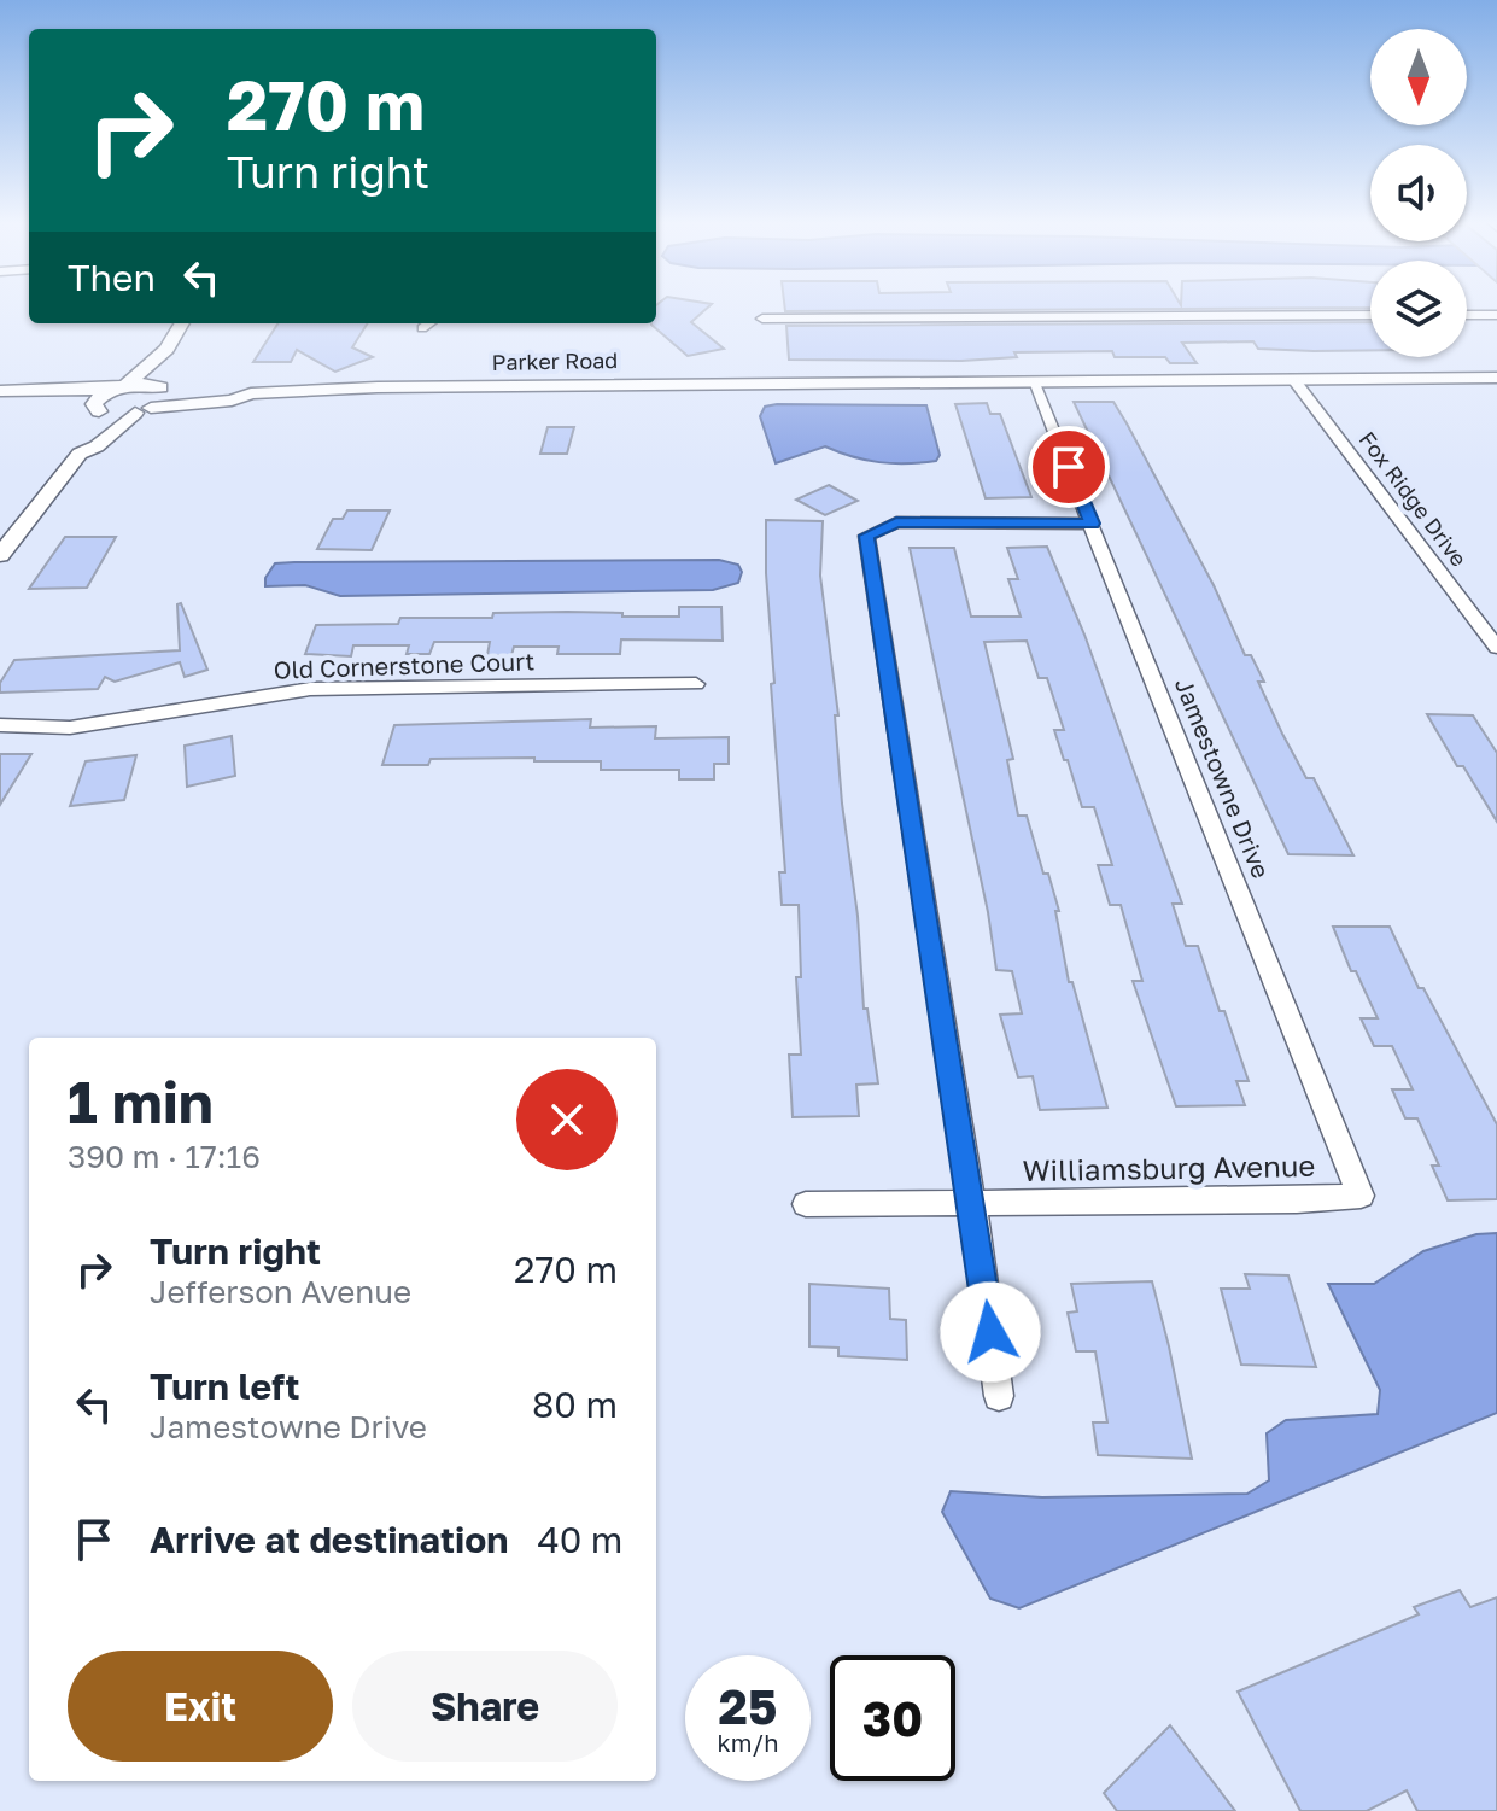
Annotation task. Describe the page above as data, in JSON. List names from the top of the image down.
{
  "streets": {
    "street": [
      "Parker Road",
      "Fox Ridge Drive",
      "Old Cornerstone Court",
      "Jamestowne Drive",
      "Williamsburg Avenue"
    ]
  },
  "crossings": [
    ["Parker Road", "Fox Ridge Drive"],
    ["Parker Road", "Jamestowne Drive"],
    ["Jamestowne Drive", "Williamsburg Avenue"]
  ],
  "north": "bottom",
  "page": {
    "turn": ["270 m", "Turn right"],
    "then": "Then",
    "heading": ["1 min", "390 m · 17:16"],
    "list": [
      {
        "name": "Turn right",
        "note": "Jefferson Avenue",
        "value": "270 m"
      },
      {
        "name": "Turn left",
        "note": "Jamestowne Drive",
        "value": "80 m"
      },
      {
        "name": "Arrive at destination",
        "value": "40 m"
      }
    ],
    "buttons": ["Exit", "Share"],
    "speed": "25 km/h",
    "limit": "30"
  }
}
